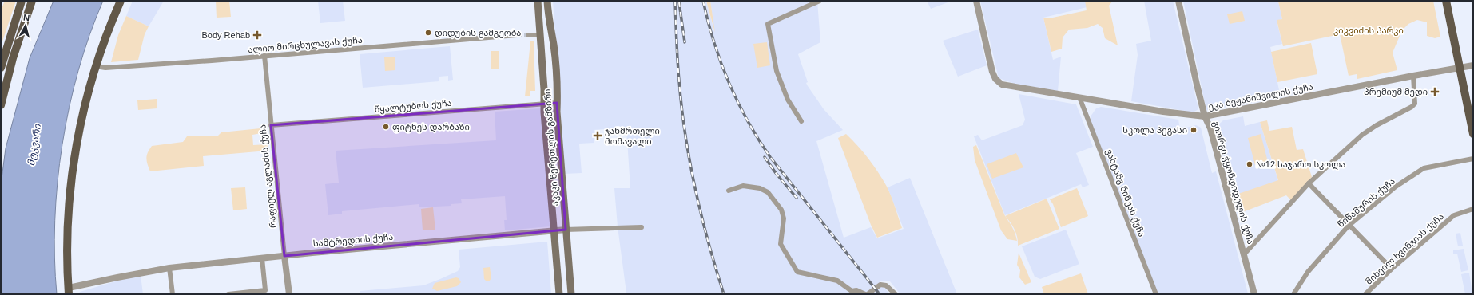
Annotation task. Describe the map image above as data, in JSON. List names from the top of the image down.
{
  "streets": {
    "main road": ["აკაკი წერეთლის გამზირი"],
    "street": [
      "ალიო მირცხულავას ქუჩა",
      "ეკა ბეჟანიშვილის ქუჩა",
      "წყალტუბოს ქუჩა",
      "რაფიელ აგლაძის ქუჩა",
      "გიორგი ჭყონდიდელის ქუჩა",
      "ვახტანგ ნინუას ქუჩა",
      "წიწამურის ქუჩა",
      "სამტრედიის ქუჩა",
      "მიხეილ ხვინგიას ქუჩა"
    ]
  },
  "crossings": [
    ["ალიო მირცხულავას ქუჩა", "რაფიელ აგლაძის ქუჩა"],
    ["ეკა ბეჟანიშვილის ქუჩა", "გიორგი ჭყონდიდელის ქუჩა"],
    ["ეკა ბეჟანიშვილის ქუჩა", "ვახტანგ ნინუას ქუჩა"],
    ["წყალტუბოს ქუჩა", "აკაკი წერეთლის გამზირი"],
    ["წყალტუბოს ქუჩა", "რაფიელ აგლაძის ქუჩა"],
    ["აკაკი წერეთლის გამზირი", "სამტრედიის ქუჩა"],
    ["რაფიელ აგლაძის ქუჩა", "სამტრედიის ქუჩა"]
  ],
  "water": ["მტკვარი"],
  "parks": ["კიკვიძის პარკი"],
  "places": {
    "other": [
      "დიდუბის გამგეობა",
      "ფიტნეს დარბაზი",
      "სკოლა პეგასი",
      "№12 საჯარო სკოლა"
    ],
    "health": ["Body Rehab", "პრემიუმ მედი", "ჯანმრთელი მომავალი"]
  },
  "north": "top"
}
